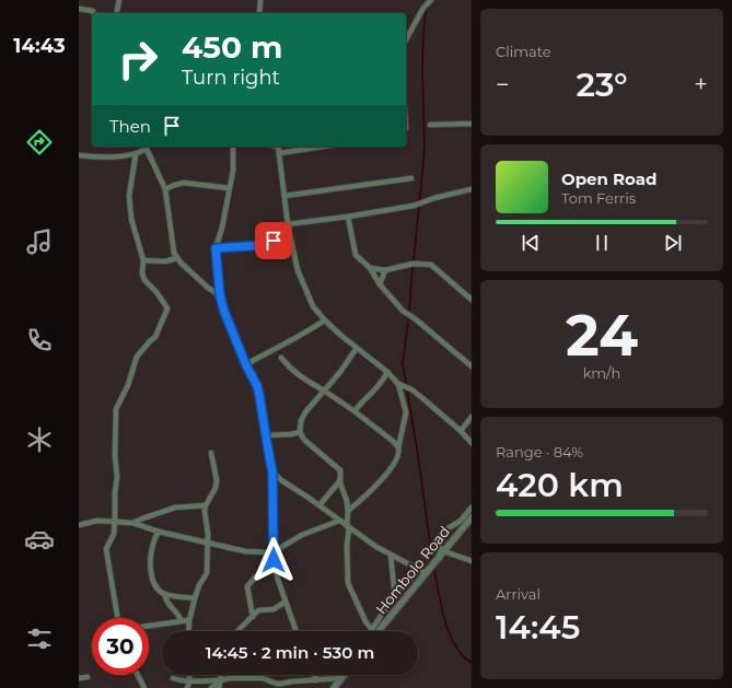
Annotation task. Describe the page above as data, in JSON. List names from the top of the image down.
{
  "streets": {
    "street": ["Hombolo Road"]
  },
  "page": {
    "tabs": "14:43",
    "tile": [
      "Climate",
      ["24", "km/h"],
      ["Range · 84%", "420 km"],
      ["Arrival", "14:45"]
    ],
    "turn": ["450 m", "Turn right"],
    "heat": ["−", "23°", "+"],
    "then": "Then",
    "song": ["Open Road", "Tom Ferris"],
    "limit": "30",
    "trip": "14:45 · 2 min · 530 m"
  }
}
